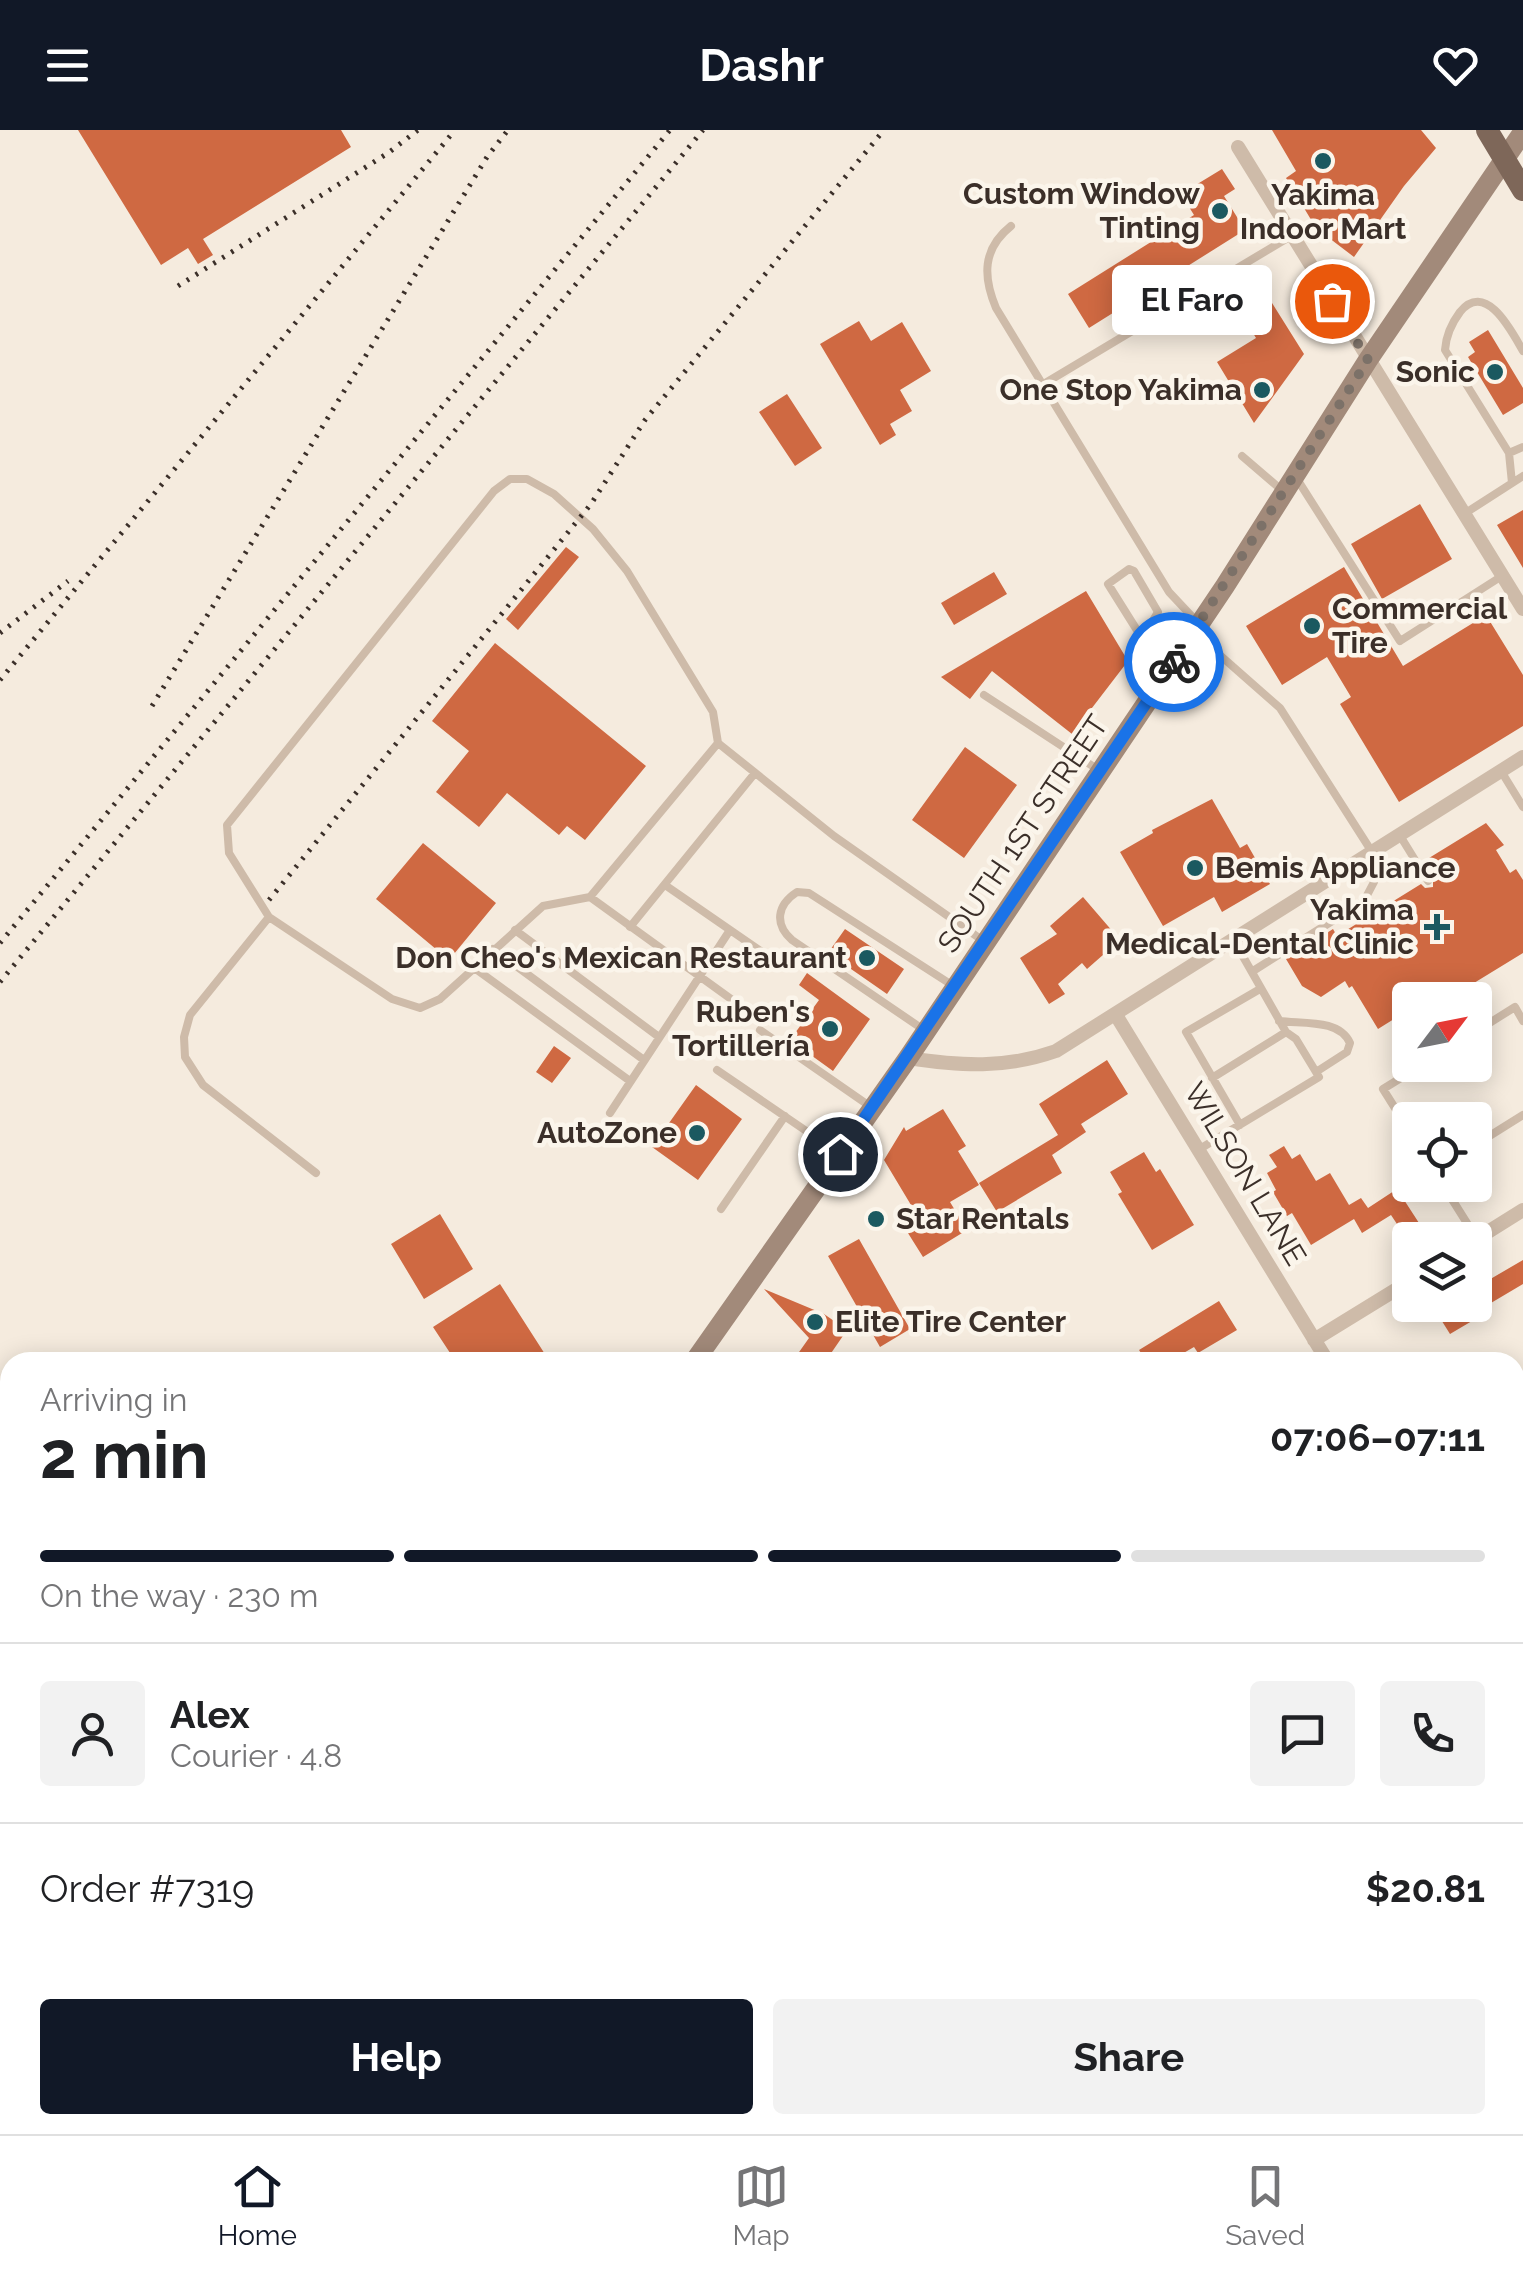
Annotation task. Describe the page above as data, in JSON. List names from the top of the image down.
{
  "streets": {
    "main road": ["SOUTH 1ST STREET"],
    "street": ["WILSON LANE"]
  },
  "places": {
    "other": [
      "Yakima Indoor Mart",
      "Custom Window Tinting",
      "El Faro",
      "Sonic",
      "One Stop Yakima",
      "Commercial Tire",
      "Bemis Appliance",
      "Don Cheo's Mexican Restaurant",
      "Ruben's Tortillería",
      "AutoZone",
      "Star Rentals",
      "Elite Tire Center"
    ],
    "health": ["Yakima Medical-Dental Clinic"]
  },
  "north": "top right",
  "page": {
    "header": "Dashr",
    "bubble": "El Faro",
    "heading": ["2 min", "Arriving in", "07:06–07:11"],
    "panel": [
      "Alex",
      "Courier · 4.8",
      "Order #7319",
      "$20.81"
    ],
    "bar": "On the way · 230 m",
    "buttons": ["Help", "Share"],
    "tabs": ["Home", "Map", "Saved"]
  }
}
